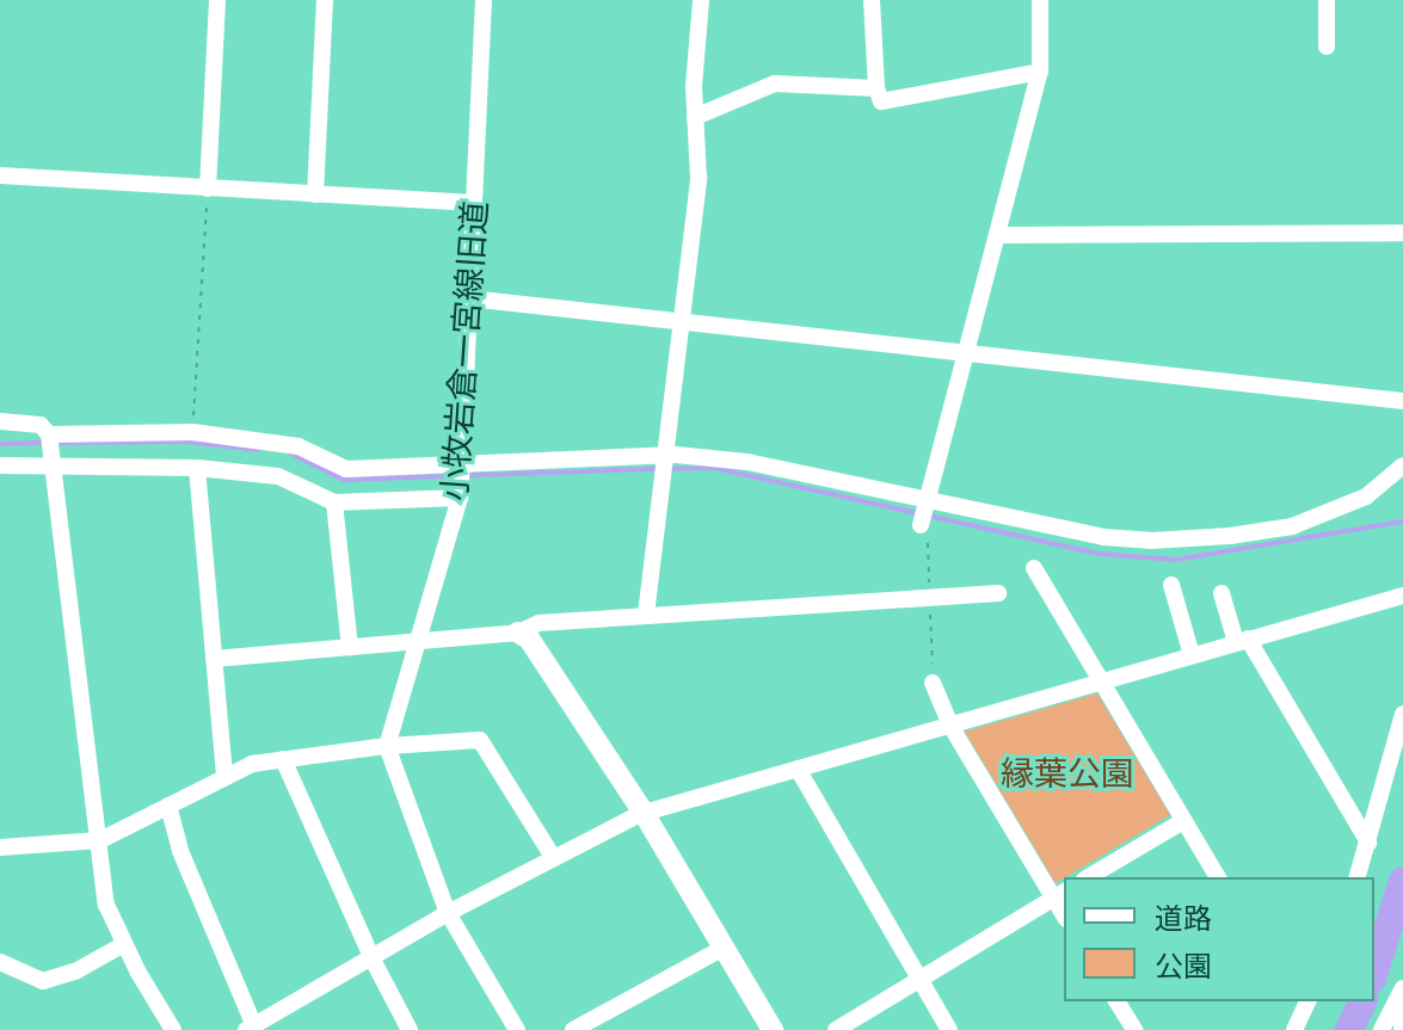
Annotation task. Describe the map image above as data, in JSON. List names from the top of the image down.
{
  "streets": {
    "street": ["小牧岩倉一宮線旧道"]
  },
  "parks": ["縁葉公園"],
  "legend": ["道路", "公園"]
}
